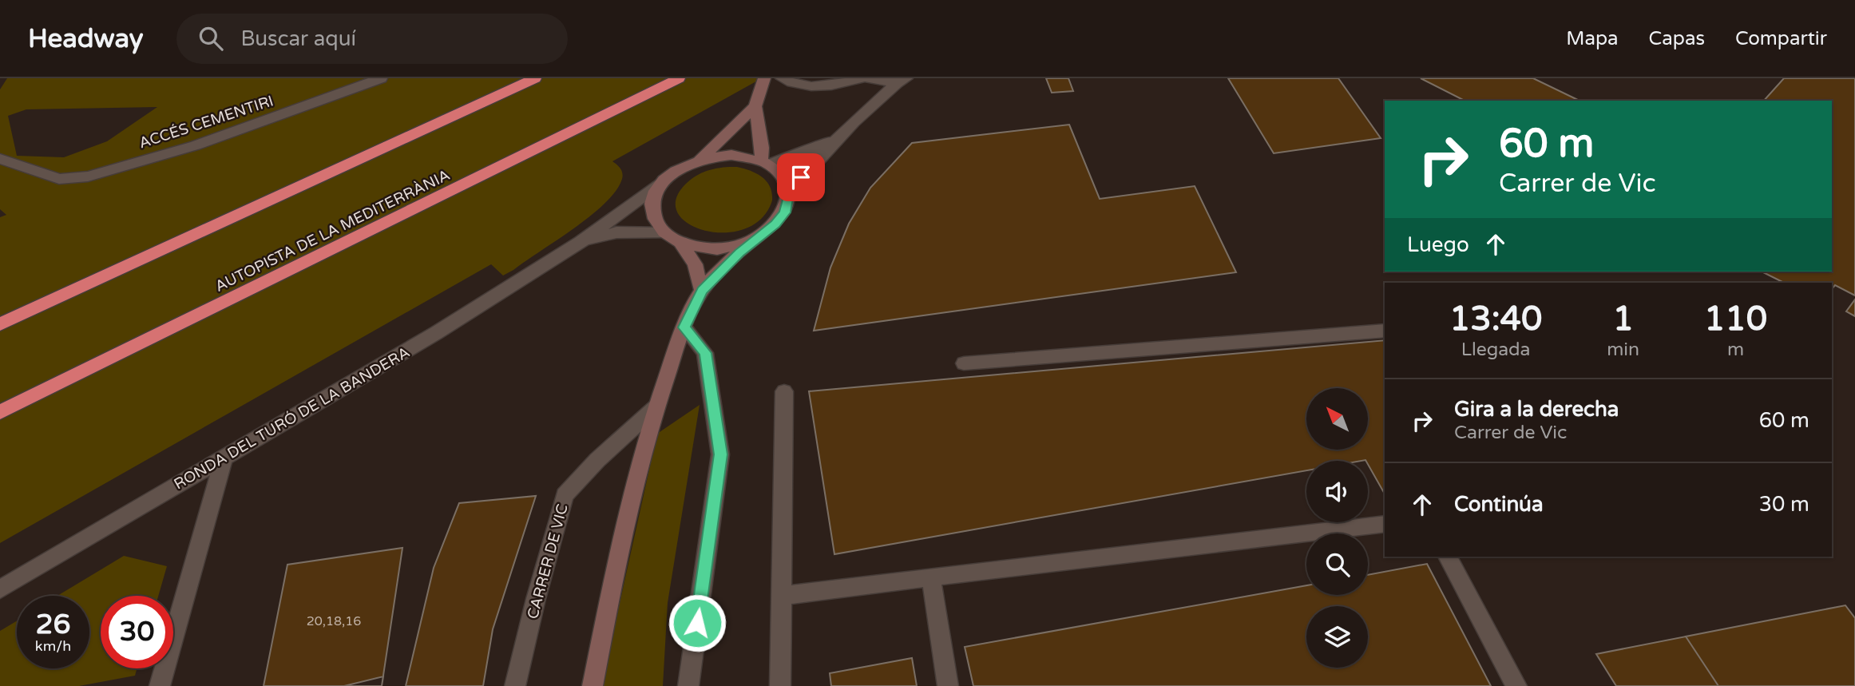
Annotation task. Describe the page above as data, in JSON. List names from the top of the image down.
{
  "streets": {
    "highway": ["AUTOPISTA DE LA MEDITERRÀNIA"],
    "street": ["ACCÉS CEMENTIRI", "RONDA DEL TURÓ DE LA BANDERA", "CARRER DE VIC"]
  },
  "crossings": [
    ["RONDA DEL TURÓ DE LA BANDERA", "CARRER DE VIC"]
  ],
  "house_numbers": ["20,18,16"],
  "north": "top left",
  "page": {
    "header": "Headway",
    "search": "Buscar aquí",
    "nav": ["Mapa", "Capas", "Compartir"],
    "turn": ["60 m", "Carrer de Vic"],
    "then": "Luego",
    "eta": [
      "13:40",
      "Llegada",
      "1",
      "min",
      "110",
      "m"
    ],
    "list": [
      {
        "name": "Gira a la derecha",
        "note": "Carrer de Vic",
        "value": "60 m"
      },
      {
        "name": "Continúa",
        "value": "30 m"
      }
    ],
    "speed": "26 km/h",
    "limit": "30"
  }
}
